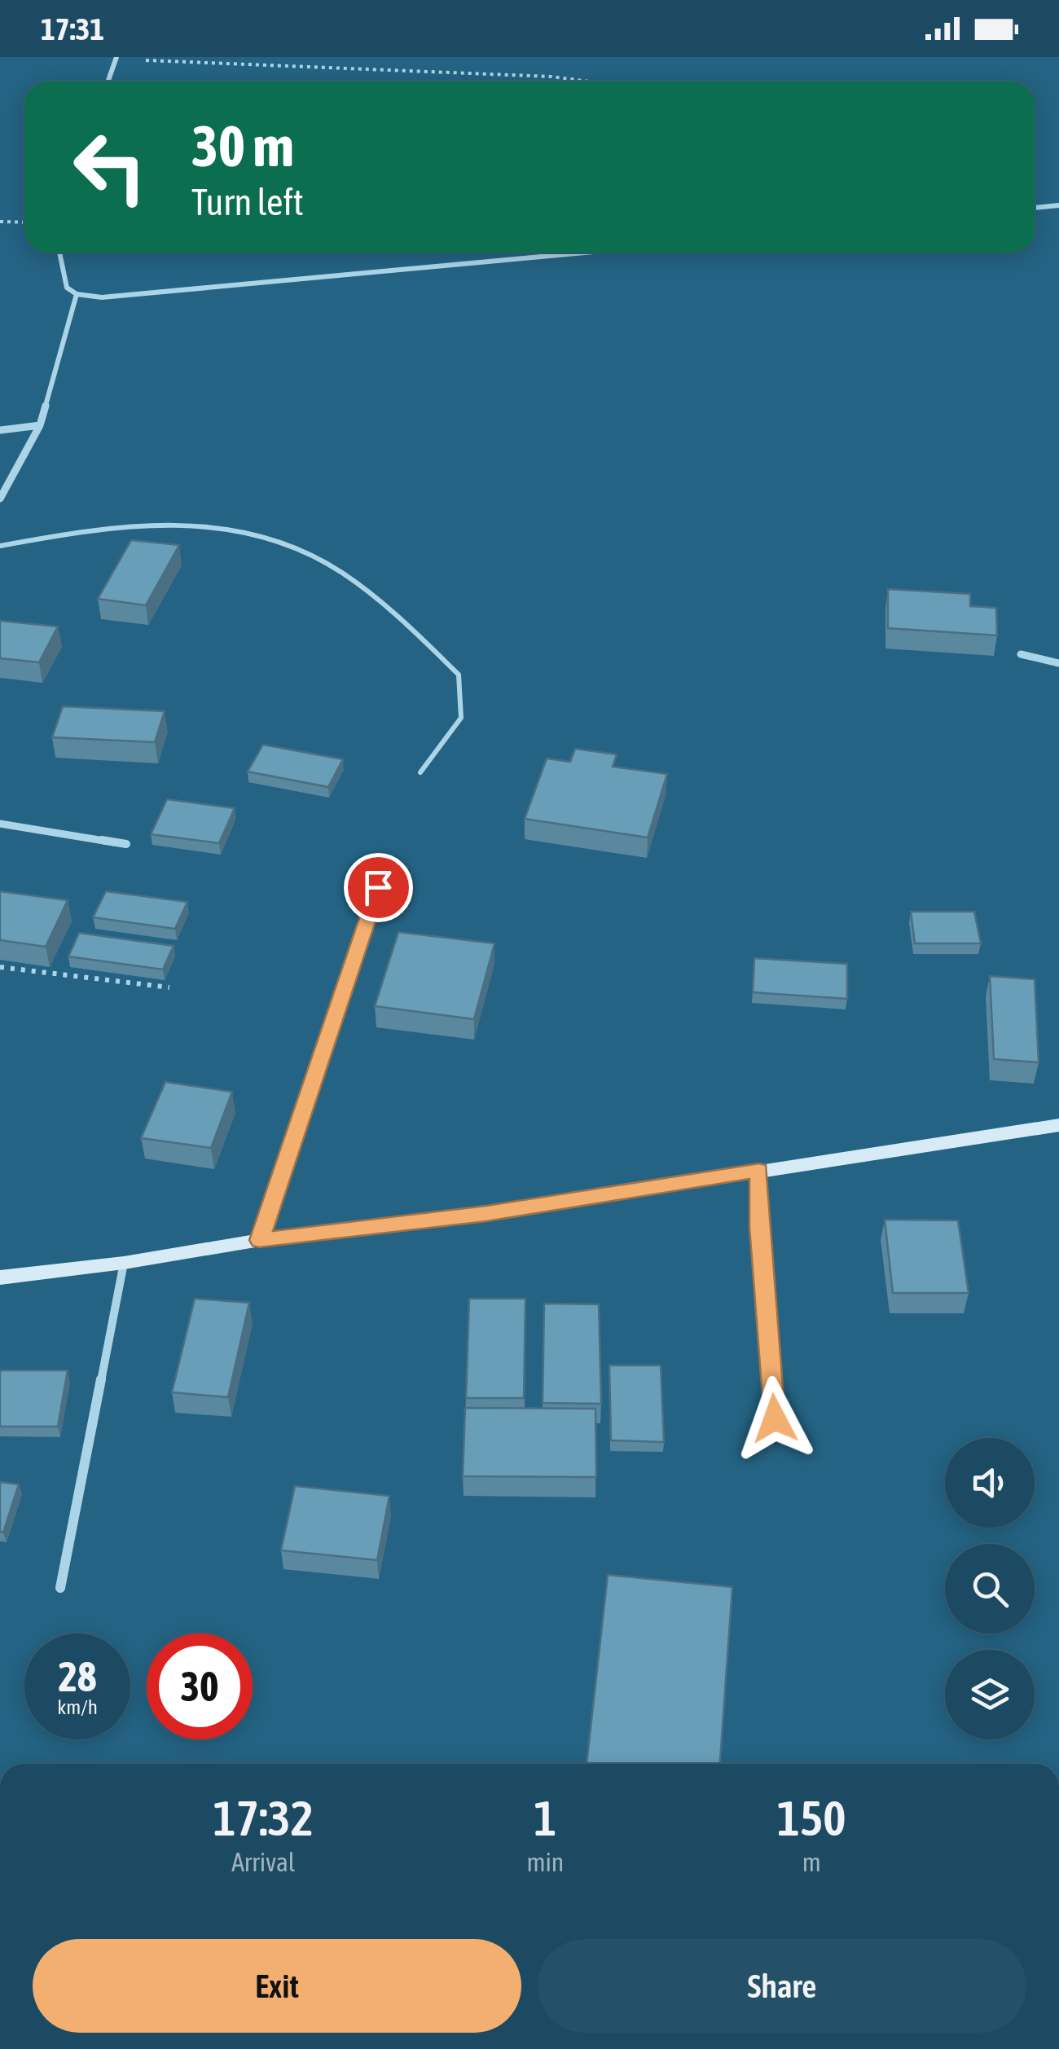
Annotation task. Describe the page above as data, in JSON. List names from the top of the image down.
{
  "page": {
    "status": "17:31",
    "turn": ["30 m", "Turn left"],
    "speed": "28 km/h",
    "limit": "30",
    "eta": [
      "17:32",
      "Arrival",
      "1",
      "min",
      "150",
      "m"
    ],
    "buttons": ["Exit", "Share"]
  }
}
